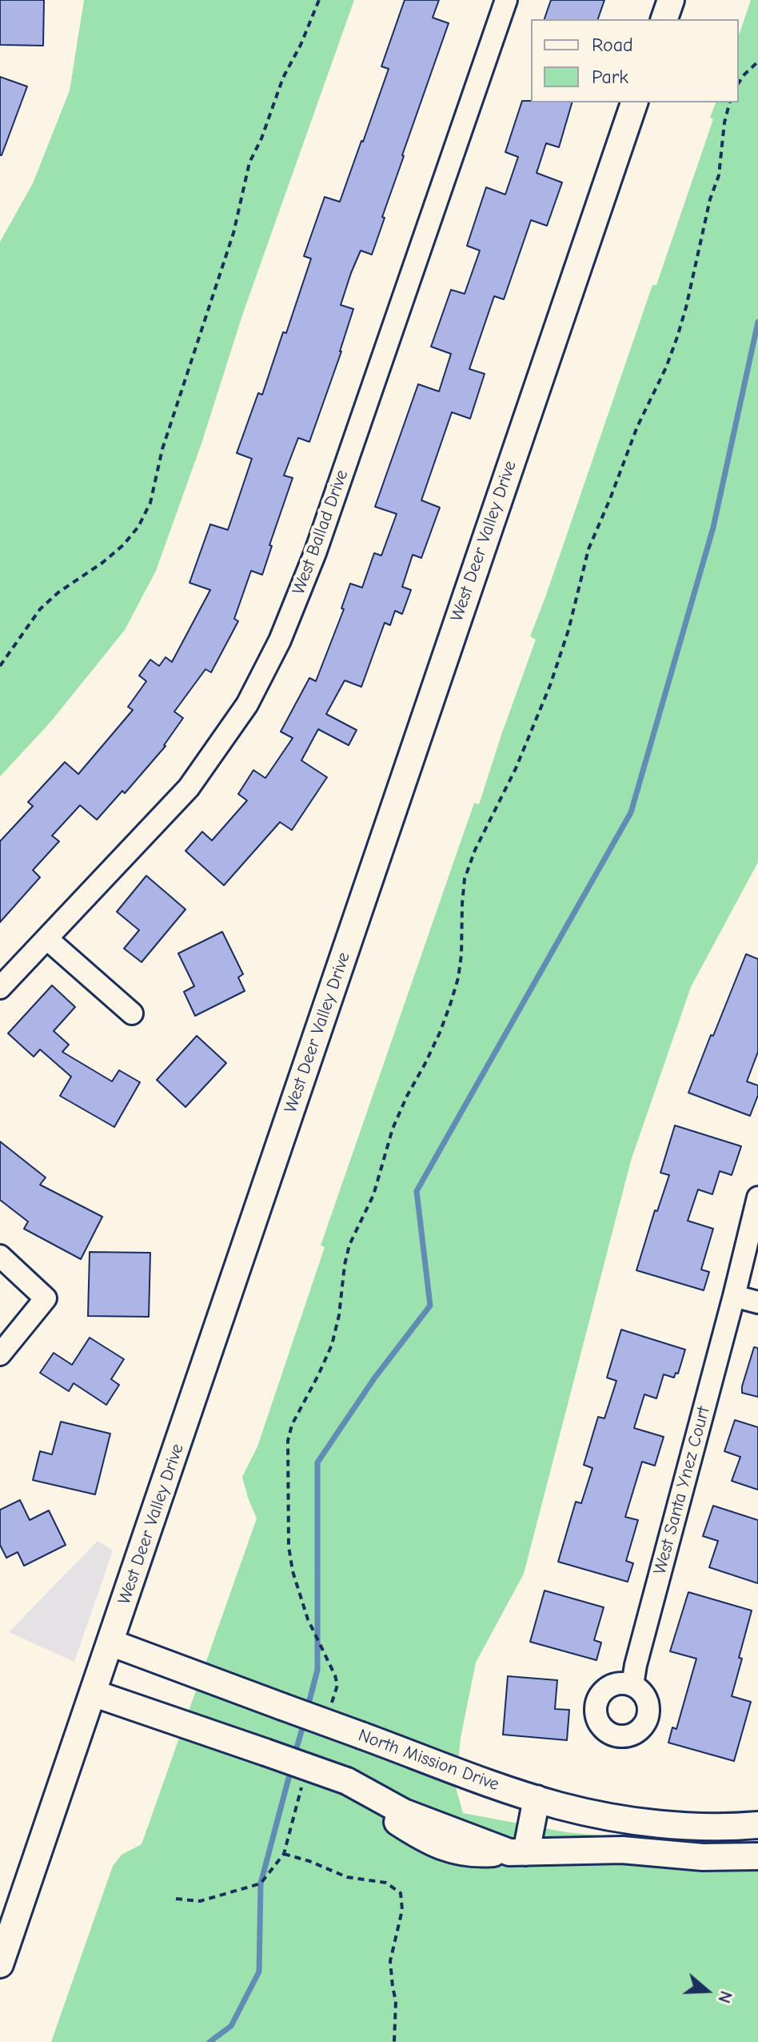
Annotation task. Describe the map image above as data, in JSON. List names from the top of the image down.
{
  "streets": {
    "street": [
      "West Ballad Drive",
      "West Deer Valley Drive",
      "West Santa Ynez Court",
      "North Mission Drive"
    ]
  },
  "crossings": [
    ["West Deer Valley Drive", "North Mission Drive"]
  ],
  "legend": ["Road", "Park"],
  "north": "right"
}
